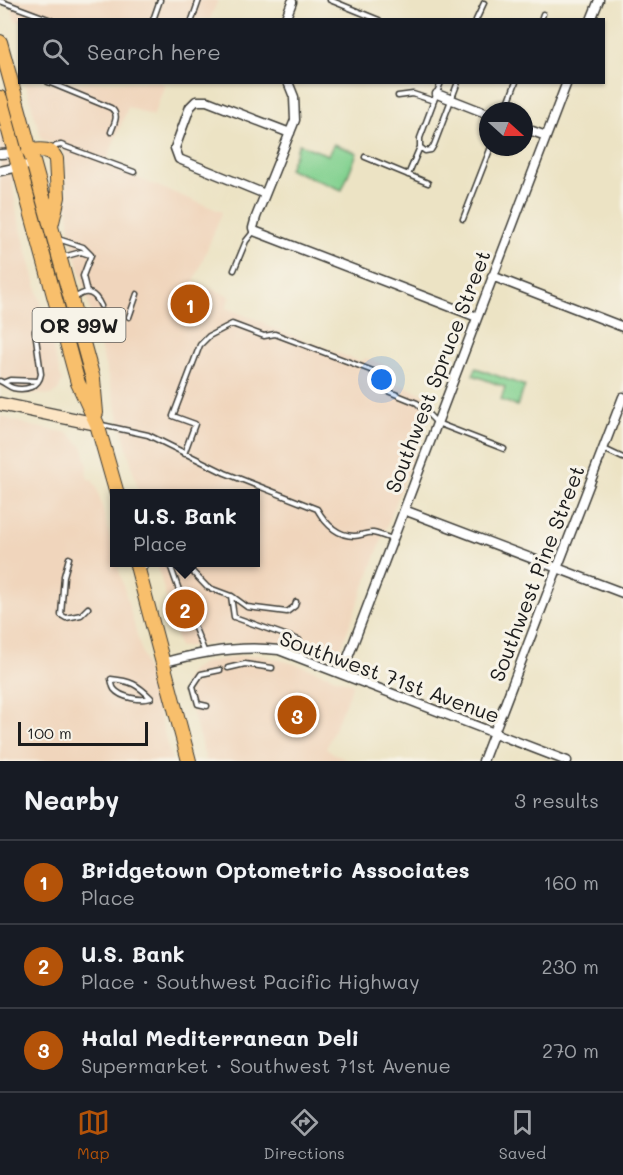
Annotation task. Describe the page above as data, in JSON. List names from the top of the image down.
{
  "streets": {
    "highway": ["OR 99W"],
    "street": ["Southwest Spruce Street", "Southwest Pine Street", "Southwest 71st Avenue"]
  },
  "crossings": [
    ["Southwest Spruce Street", "Southwest 71st Avenue"],
    ["Southwest Pine Street", "Southwest 71st Avenue"]
  ],
  "scale_bar": "100 m",
  "north": "right",
  "page": {
    "search": "Search here",
    "pins": ["1", "2", "3"],
    "popup": ["U.S. Bank", "Place"],
    "scale": "100 m",
    "heading": ["Nearby", "3 results"],
    "list": [
      {
        "mark": "1",
        "name": "Bridgetown Optometric Associates",
        "note": "Place",
        "value": "160 m"
      },
      {
        "mark": "2",
        "name": "U.S. Bank",
        "note": "Place · Southwest Pacific Highway",
        "value": "230 m"
      },
      {
        "mark": "3",
        "name": "Halal Mediterranean Deli",
        "note": "Supermarket · Southwest 71st Avenue",
        "value": "270 m"
      }
    ],
    "nav": ["Map", "Directions", "Saved"]
  }
}
